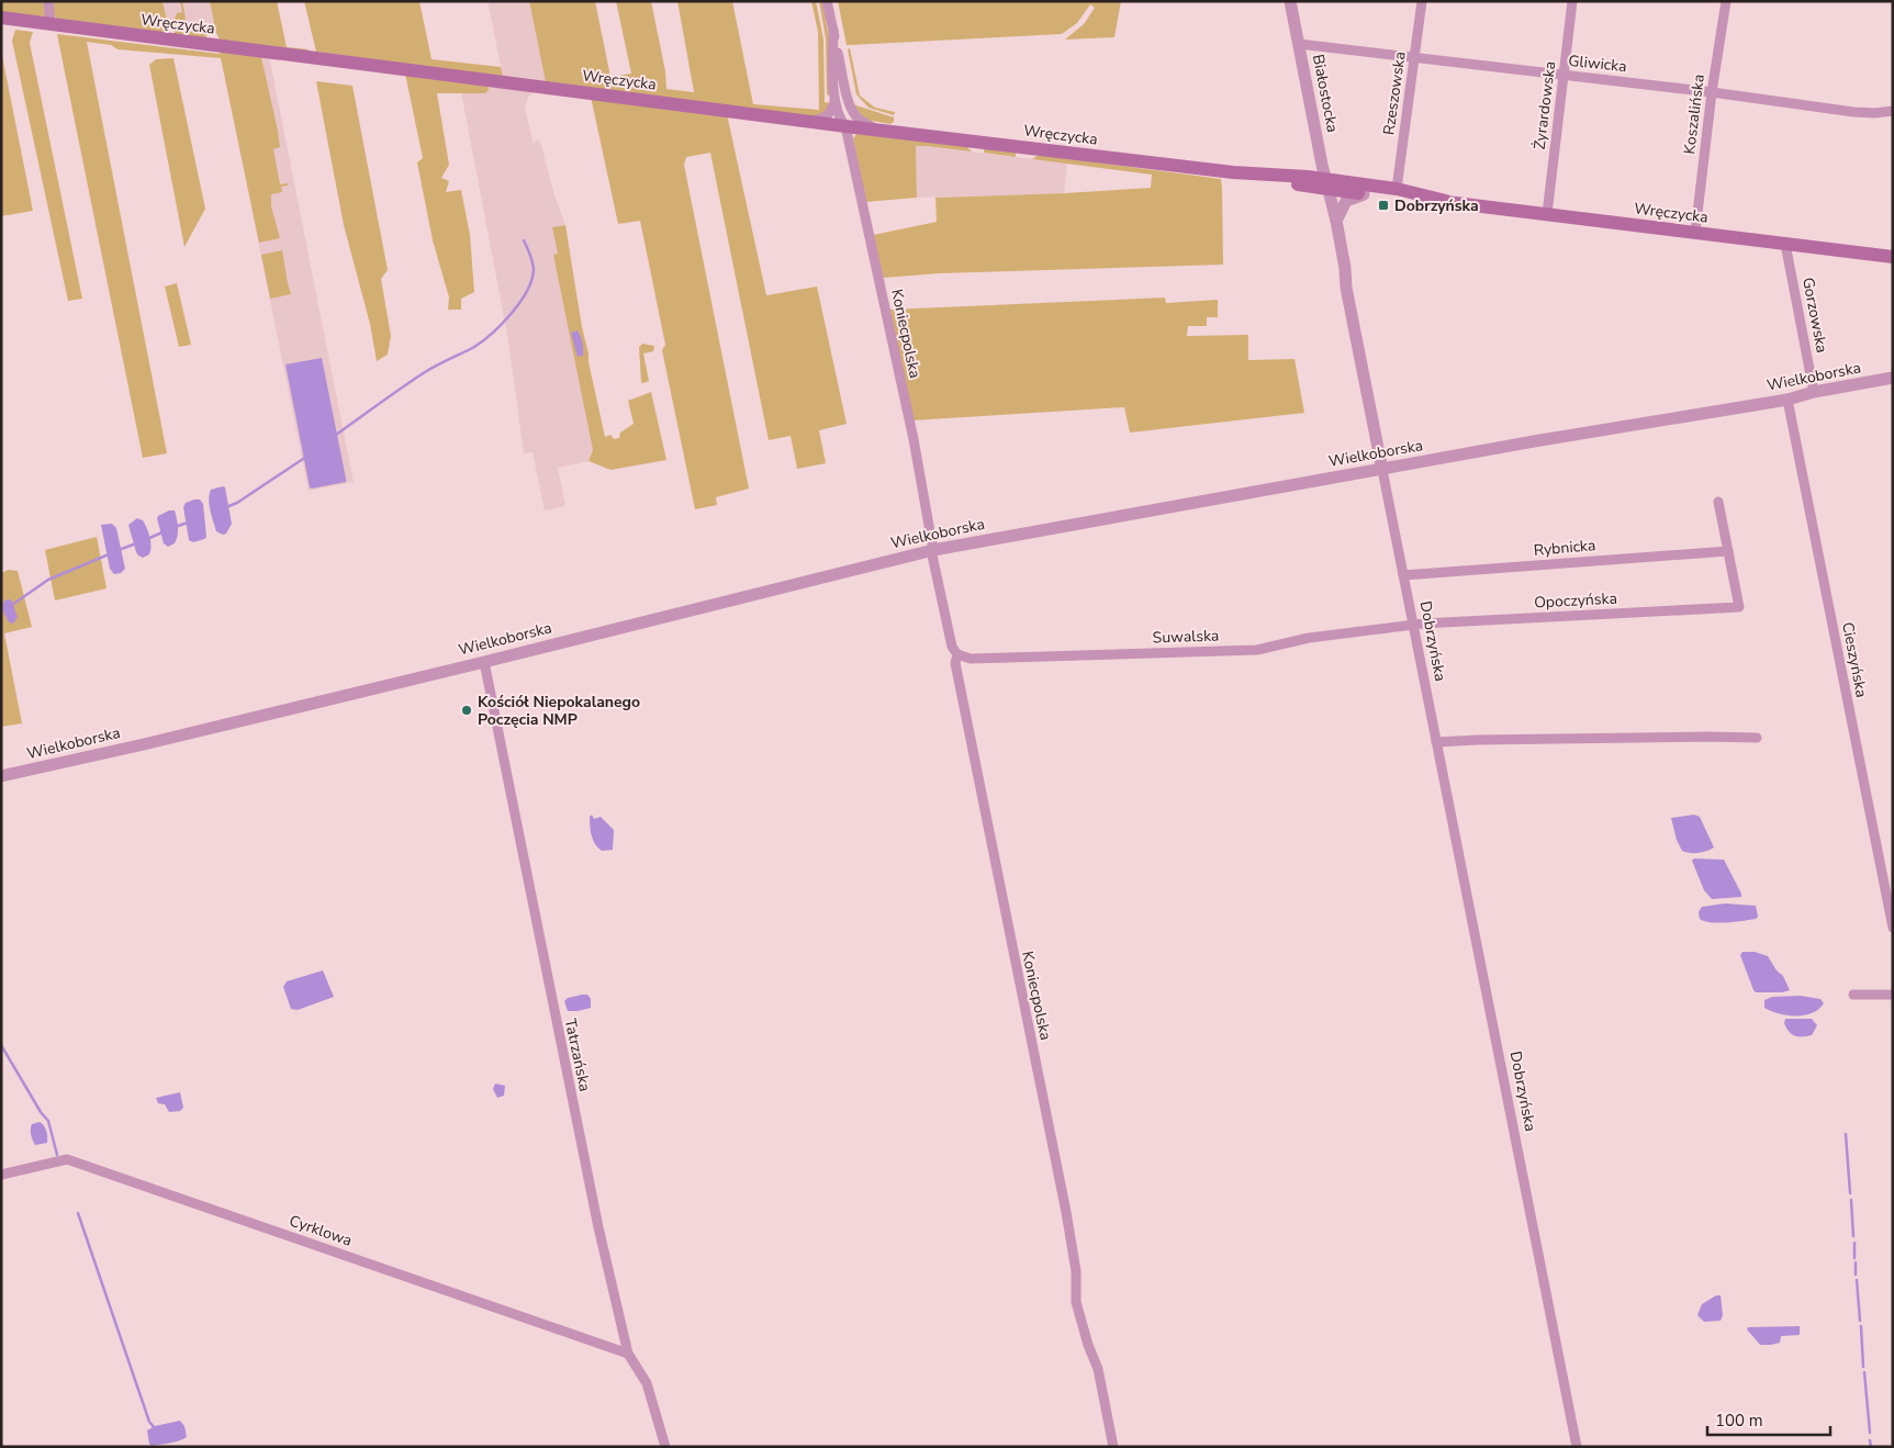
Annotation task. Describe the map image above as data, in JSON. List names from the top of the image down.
{
  "streets": {
    "main road": ["Wręczycka"],
    "street": [
      "Gliwicka",
      "Białostocka",
      "Rzeszowska",
      "Żyrardowska",
      "Koszalińska",
      "Gorzowska",
      "Koniecpolska",
      "Wielkoborska",
      "Rybnicka",
      "Opoczyńska",
      "Suwalska",
      "Dobrzyńska",
      "Cieszyńska",
      "Tatrzańska",
      "Cyrklowa"
    ]
  },
  "crossings": [
    ["Wręczycka", "Białostocka"],
    ["Wręczycka", "Rzeszowska"],
    ["Wręczycka", "Żyrardowska"],
    ["Wręczycka", "Koszalińska"],
    ["Wręczycka", "Gorzowska"],
    ["Wręczycka", "Koniecpolska"],
    ["Wręczycka", "Dobrzyńska"],
    ["Gliwicka", "Białostocka"],
    ["Gliwicka", "Rzeszowska"],
    ["Gliwicka", "Żyrardowska"],
    ["Gliwicka", "Koszalińska"],
    ["Białostocka", "Dobrzyńska"],
    ["Gorzowska", "Wielkoborska"],
    ["Koniecpolska", "Wielkoborska"],
    ["Koniecpolska", "Suwalska"],
    ["Wielkoborska", "Dobrzyńska"],
    ["Wielkoborska", "Cieszyńska"],
    ["Wielkoborska", "Tatrzańska"],
    ["Rybnicka", "Opoczyńska"],
    ["Rybnicka", "Dobrzyńska"],
    ["Opoczyńska", "Suwalska"],
    ["Opoczyńska", "Dobrzyńska"],
    ["Suwalska", "Dobrzyńska"],
    ["Tatrzańska", "Cyrklowa"]
  ],
  "places": {
    "transit": ["Dobrzyńska"],
    "other": ["Kościół Niepokalanego Poczęcia NMP"]
  },
  "scale_bar": "100 m"
}
